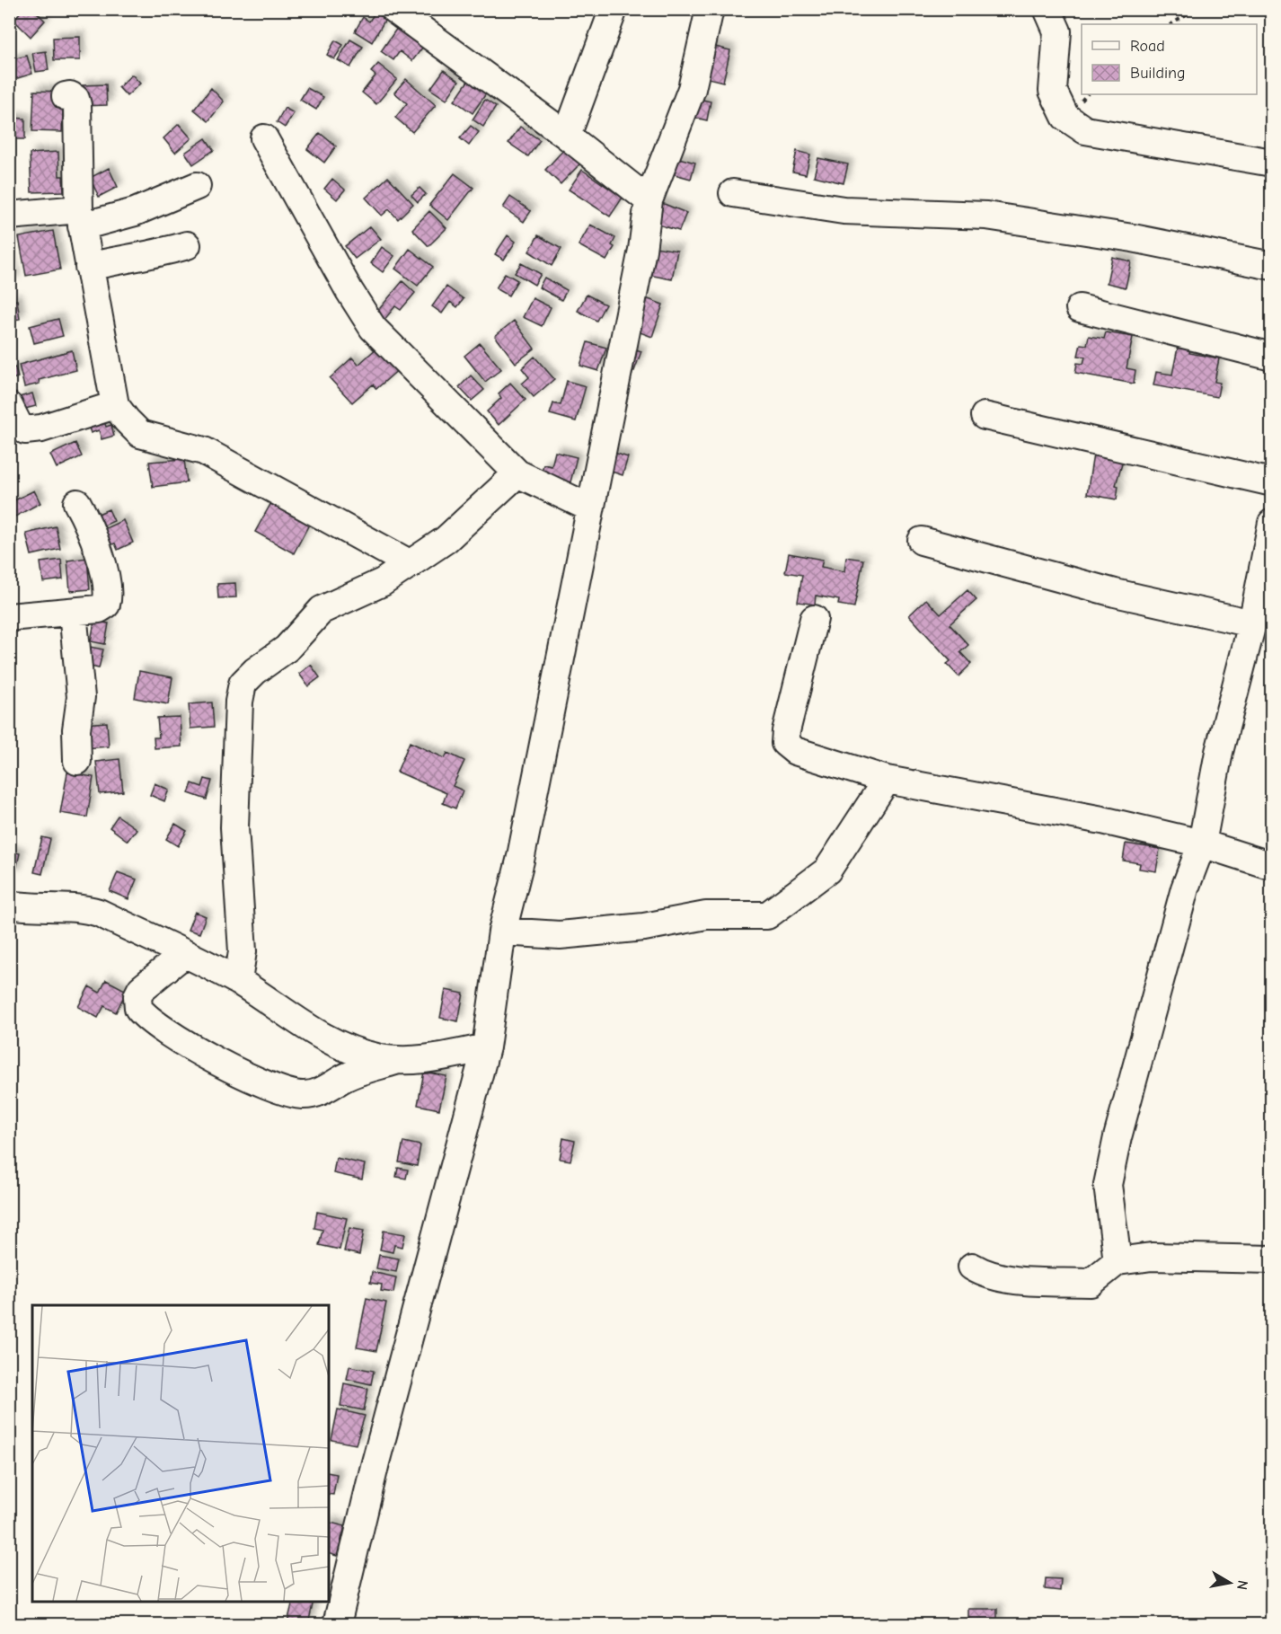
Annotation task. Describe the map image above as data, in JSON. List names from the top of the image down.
{
  "legend": ["Road", "Building"],
  "north": "right"
}
